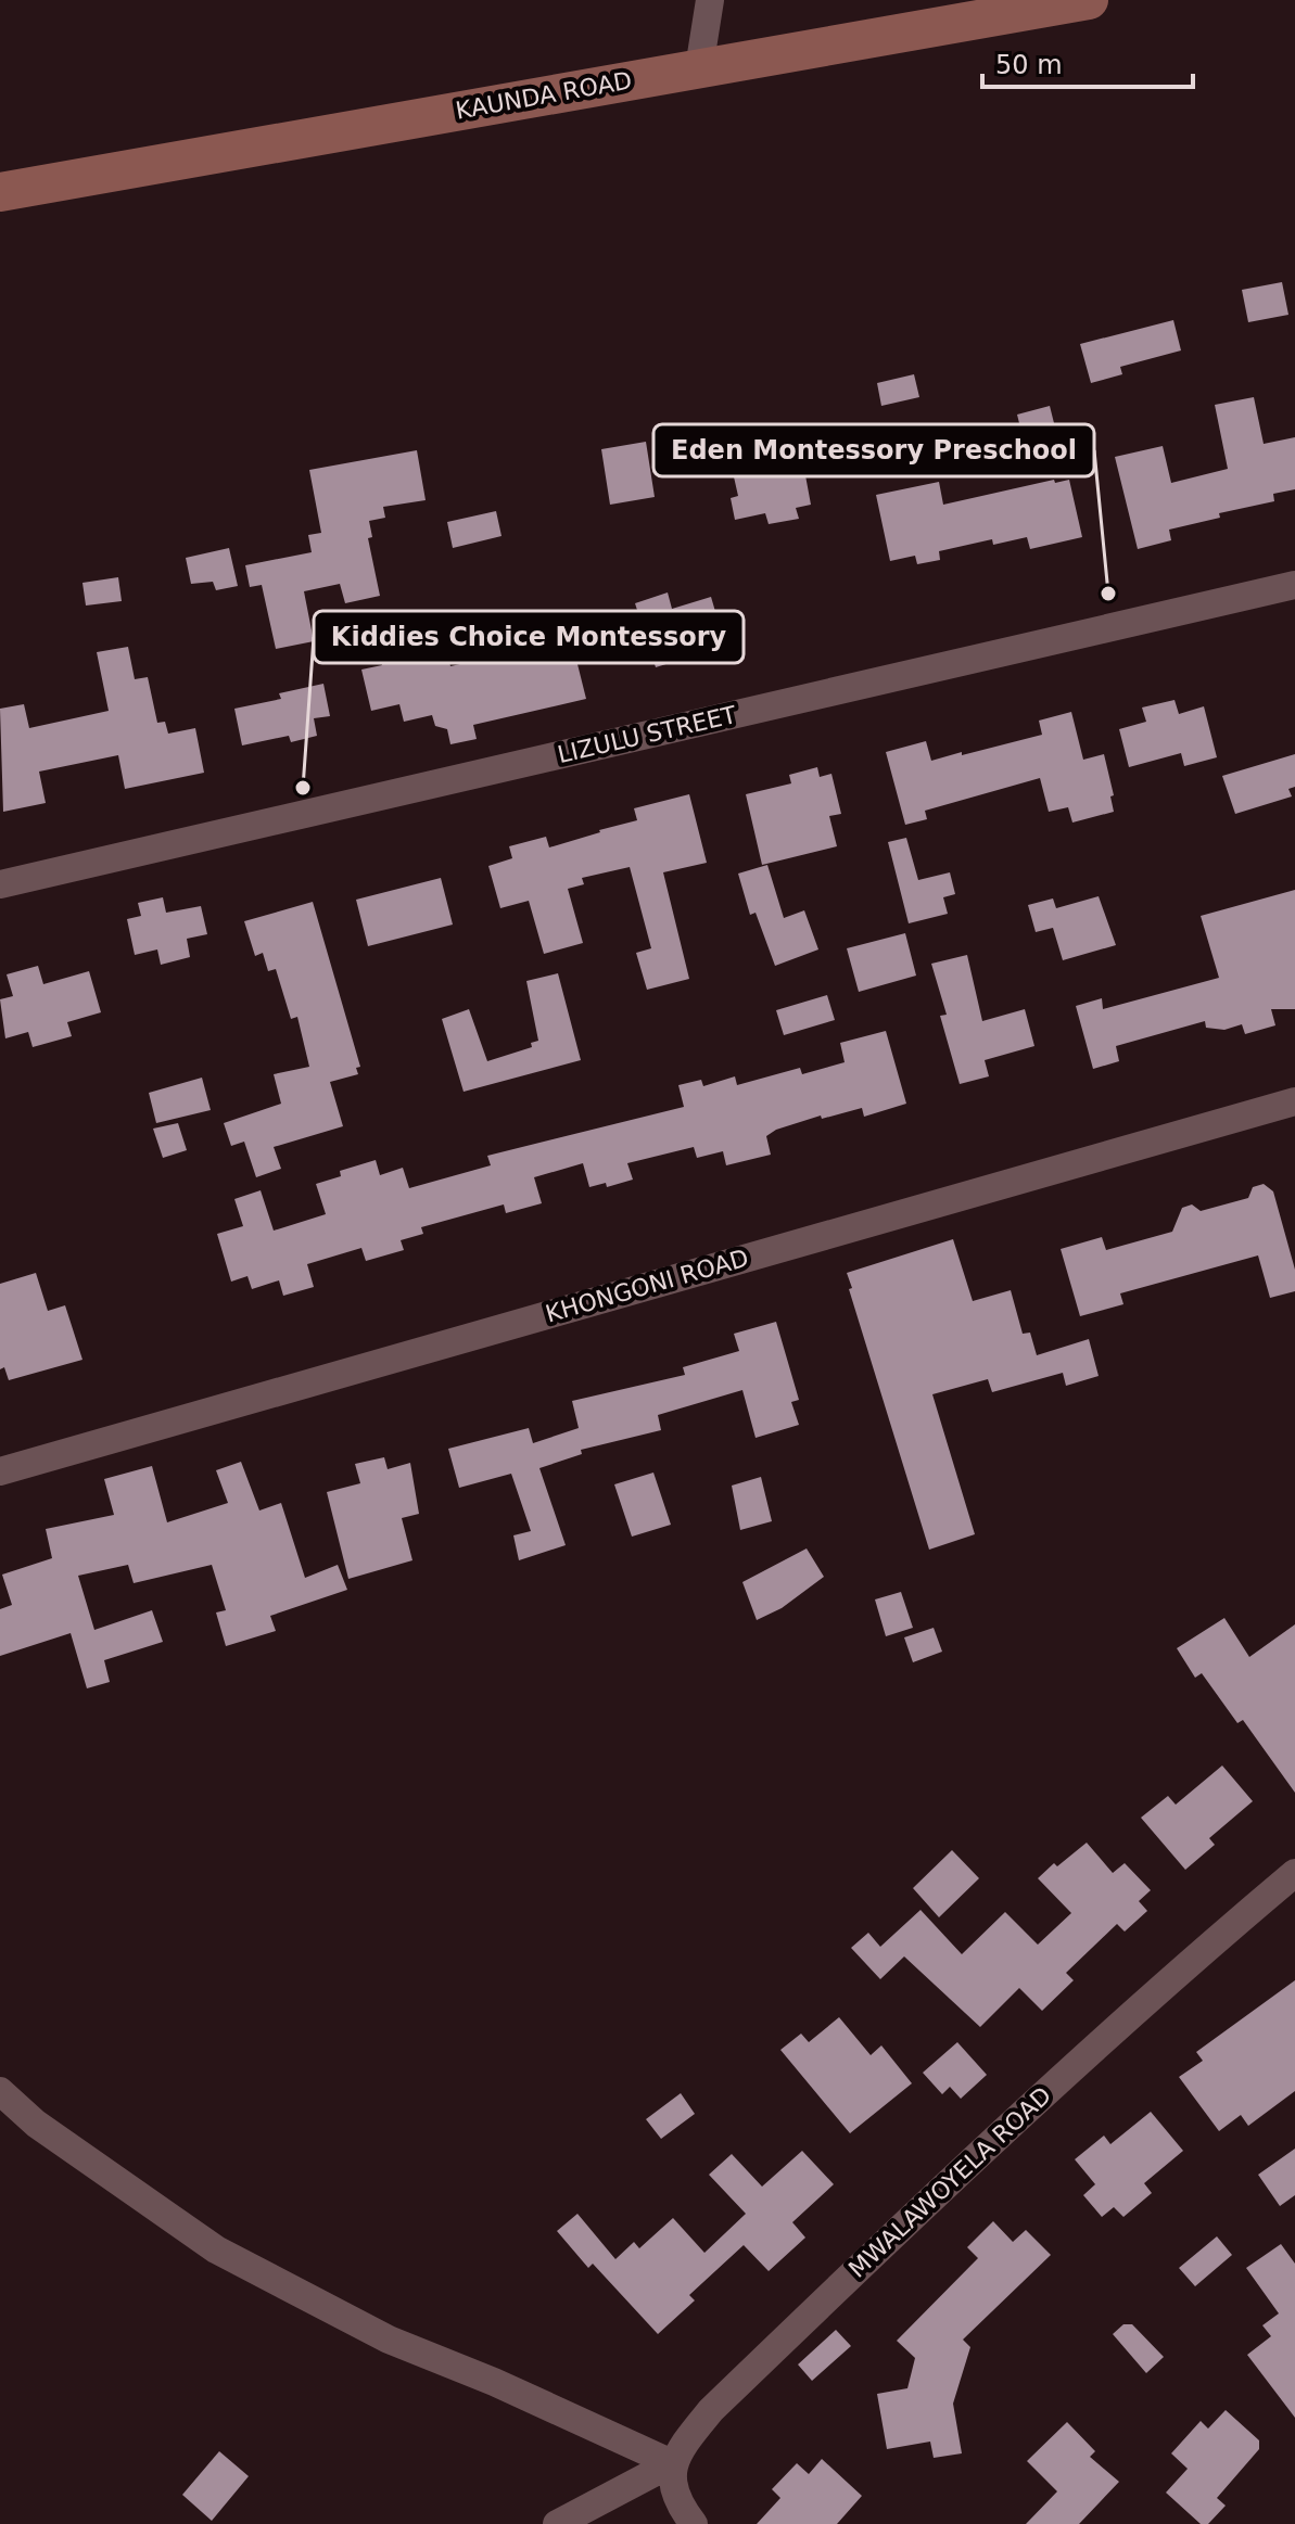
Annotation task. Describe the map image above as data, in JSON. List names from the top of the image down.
{
  "streets": {
    "main road": ["KAUNDA ROAD"],
    "street": ["LIZULU STREET", "KHONGONI ROAD", "MWALAWOYELA ROAD"]
  },
  "places": ["Eden Montessory Preschool", "Kiddies Choice Montessory"],
  "scale_bar": "50 m"
}
